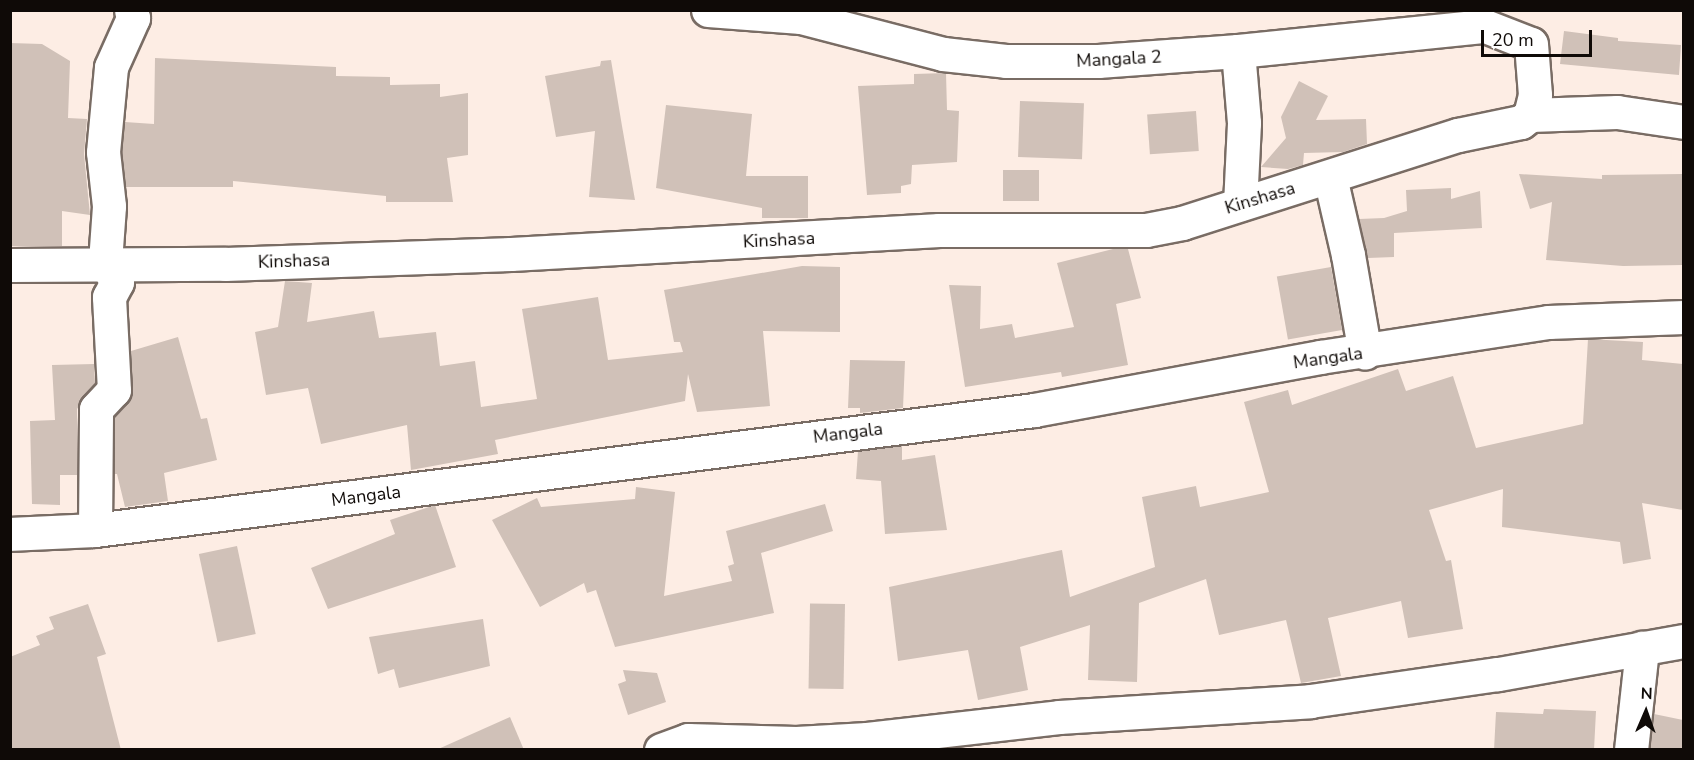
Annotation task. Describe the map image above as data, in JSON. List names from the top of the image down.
{
  "streets": {
    "street": ["Mangala 2", "Kinshasa", "Mangala"]
  },
  "crossings": [
    ["Mangala 2", "Kinshasa"]
  ],
  "scale_bar": "20 m",
  "north": "top"
}
